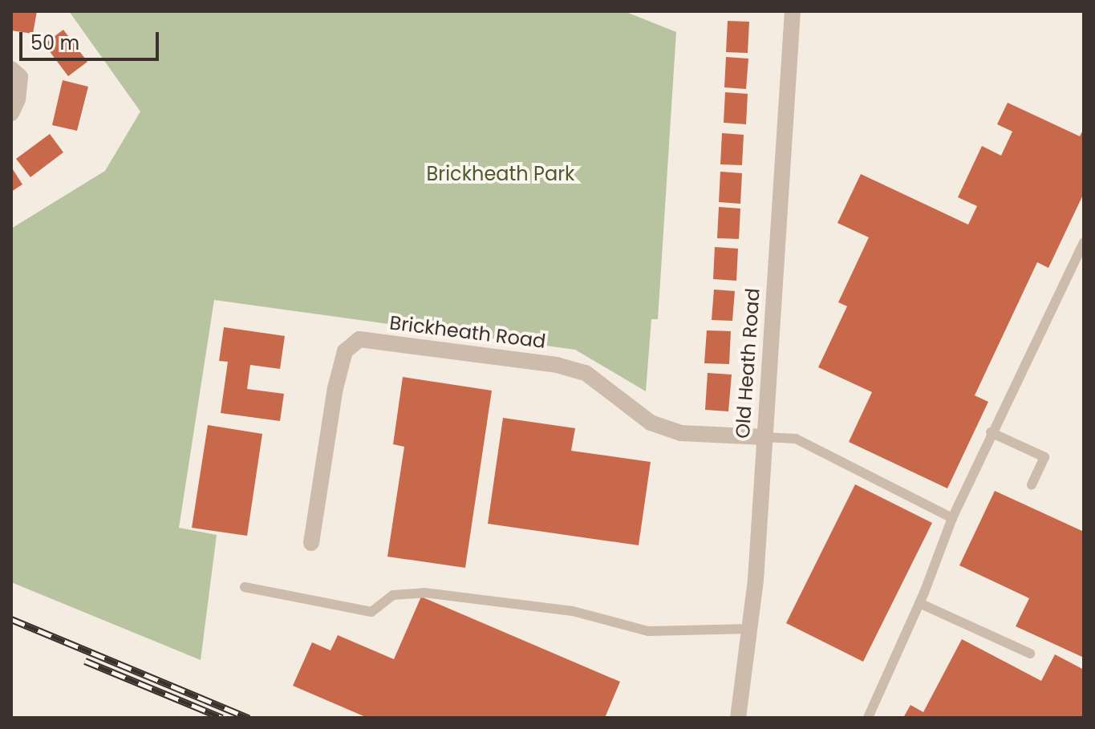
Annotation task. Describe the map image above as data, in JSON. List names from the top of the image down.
{
  "streets": {
    "street": ["Brickheath Road", "Old Heath Road"]
  },
  "crossings": [
    ["Brickheath Road", "Old Heath Road"]
  ],
  "parks": ["Brickheath Park"],
  "scale_bar": "50 m"
}
